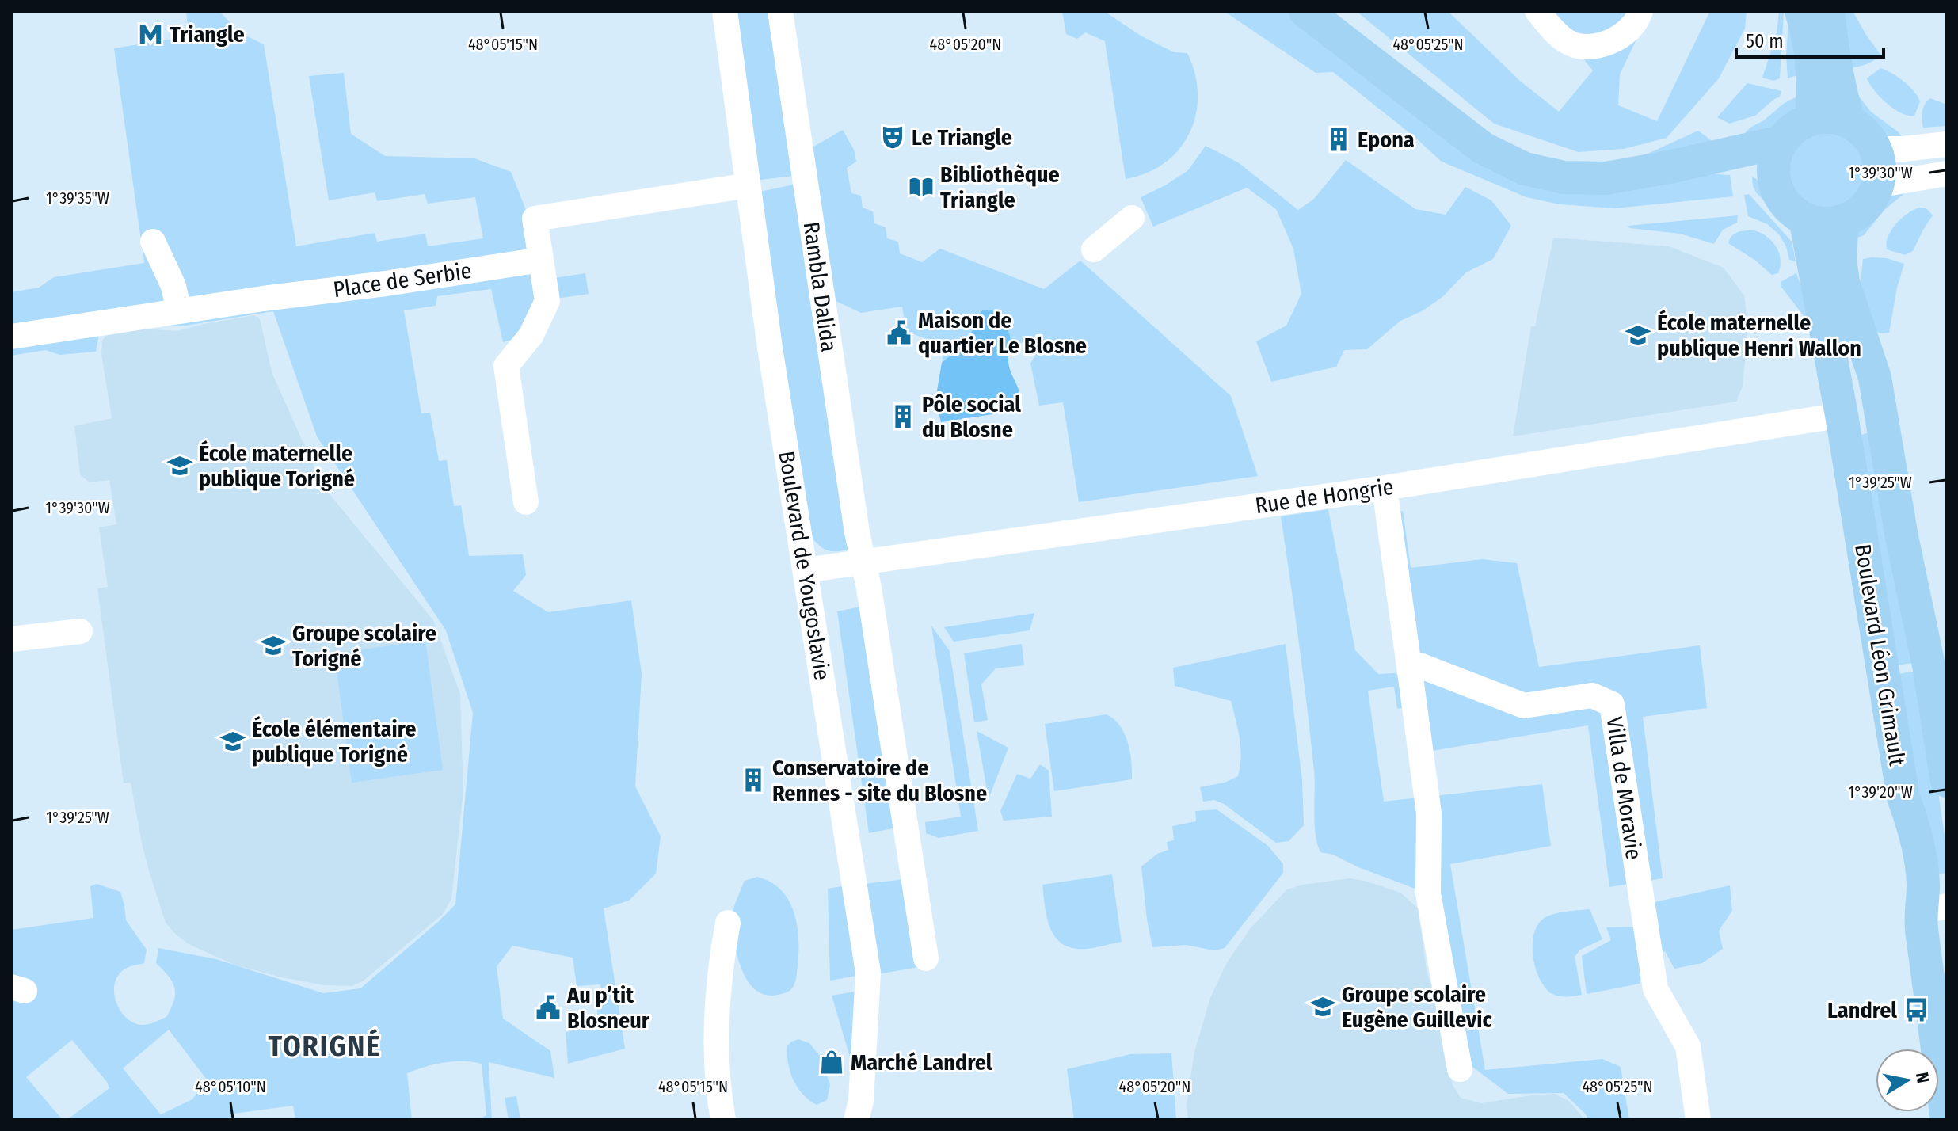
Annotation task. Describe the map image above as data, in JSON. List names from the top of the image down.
{
  "streets": {
    "main road": ["Boulevard Léon Grimault"],
    "street": [
      "Place de Serbie",
      "Rambla Dalida",
      "Rue de Hongrie",
      "Boulevard de Yougoslavie",
      "Villa de Moravie"
    ]
  },
  "crossings": [
    ["Rambla Dalida", "Rue de Hongrie"],
    ["Rue de Hongrie", "Boulevard de Yougoslavie"],
    ["Rue de Hongrie", "Boulevard Léon Grimault"]
  ],
  "districts": ["TORIGNÉ"],
  "places": {
    "metro station": ["Triangle"],
    "theatre": ["Le Triangle"],
    "building": ["Epona", "Pôle social du Blosne", "Conservatoire de Rennes - site du Blosne"],
    "library": ["Bibliothèque Triangle"],
    "public building": ["Maison de quartier Le Blosne", "Au p’tit Blosneur"],
    "school or university": [
      "École maternelle publique Henri Wallon",
      "École maternelle publique Torigné",
      "Groupe scolaire Torigné",
      "École élémentaire publique Torigné",
      "Groupe scolaire Eugène Guillevic"
    ],
    "bus stop": ["Landrel"],
    "shop": ["Marché Landrel"]
  },
  "scale_bar": "50 m",
  "north": "right",
  "coordinates": [
    "48°05'15\"N",
    "48°05'20\"N",
    "48°05'25\"N",
    "1°39'30\"W",
    "1°39'35\"W",
    "1°39'25\"W",
    "1°39'20\"W",
    "48°05'10\"N"
  ]
}
